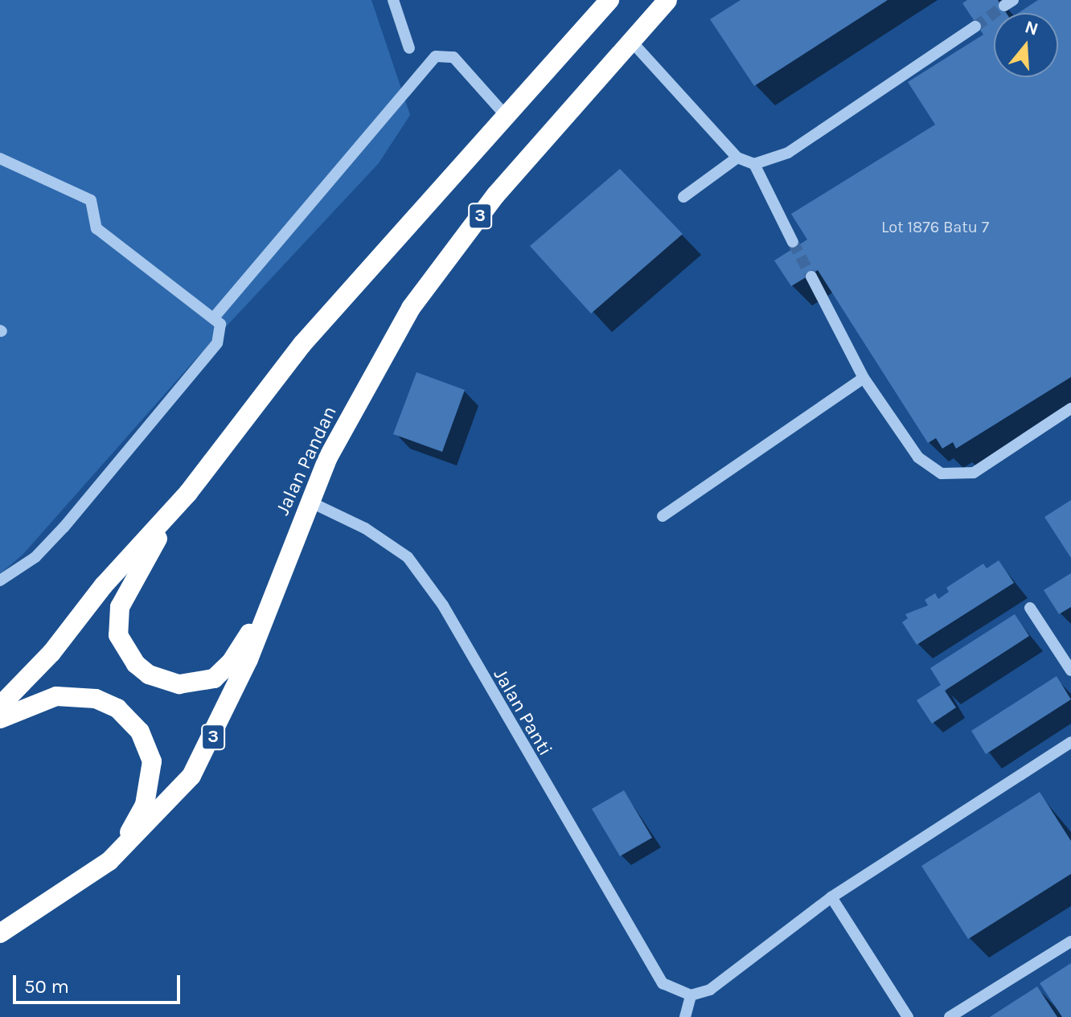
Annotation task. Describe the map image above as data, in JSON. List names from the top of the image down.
{
  "streets": {
    "highway": ["3", "Jalan Pandan"],
    "street": ["Jalan Panti"]
  },
  "crossings": [
    ["Jalan Pandan", "Jalan Panti"]
  ],
  "house_numbers": ["Lot 1876 Batu 7"],
  "scale_bar": "50 m",
  "north": "top"
}
